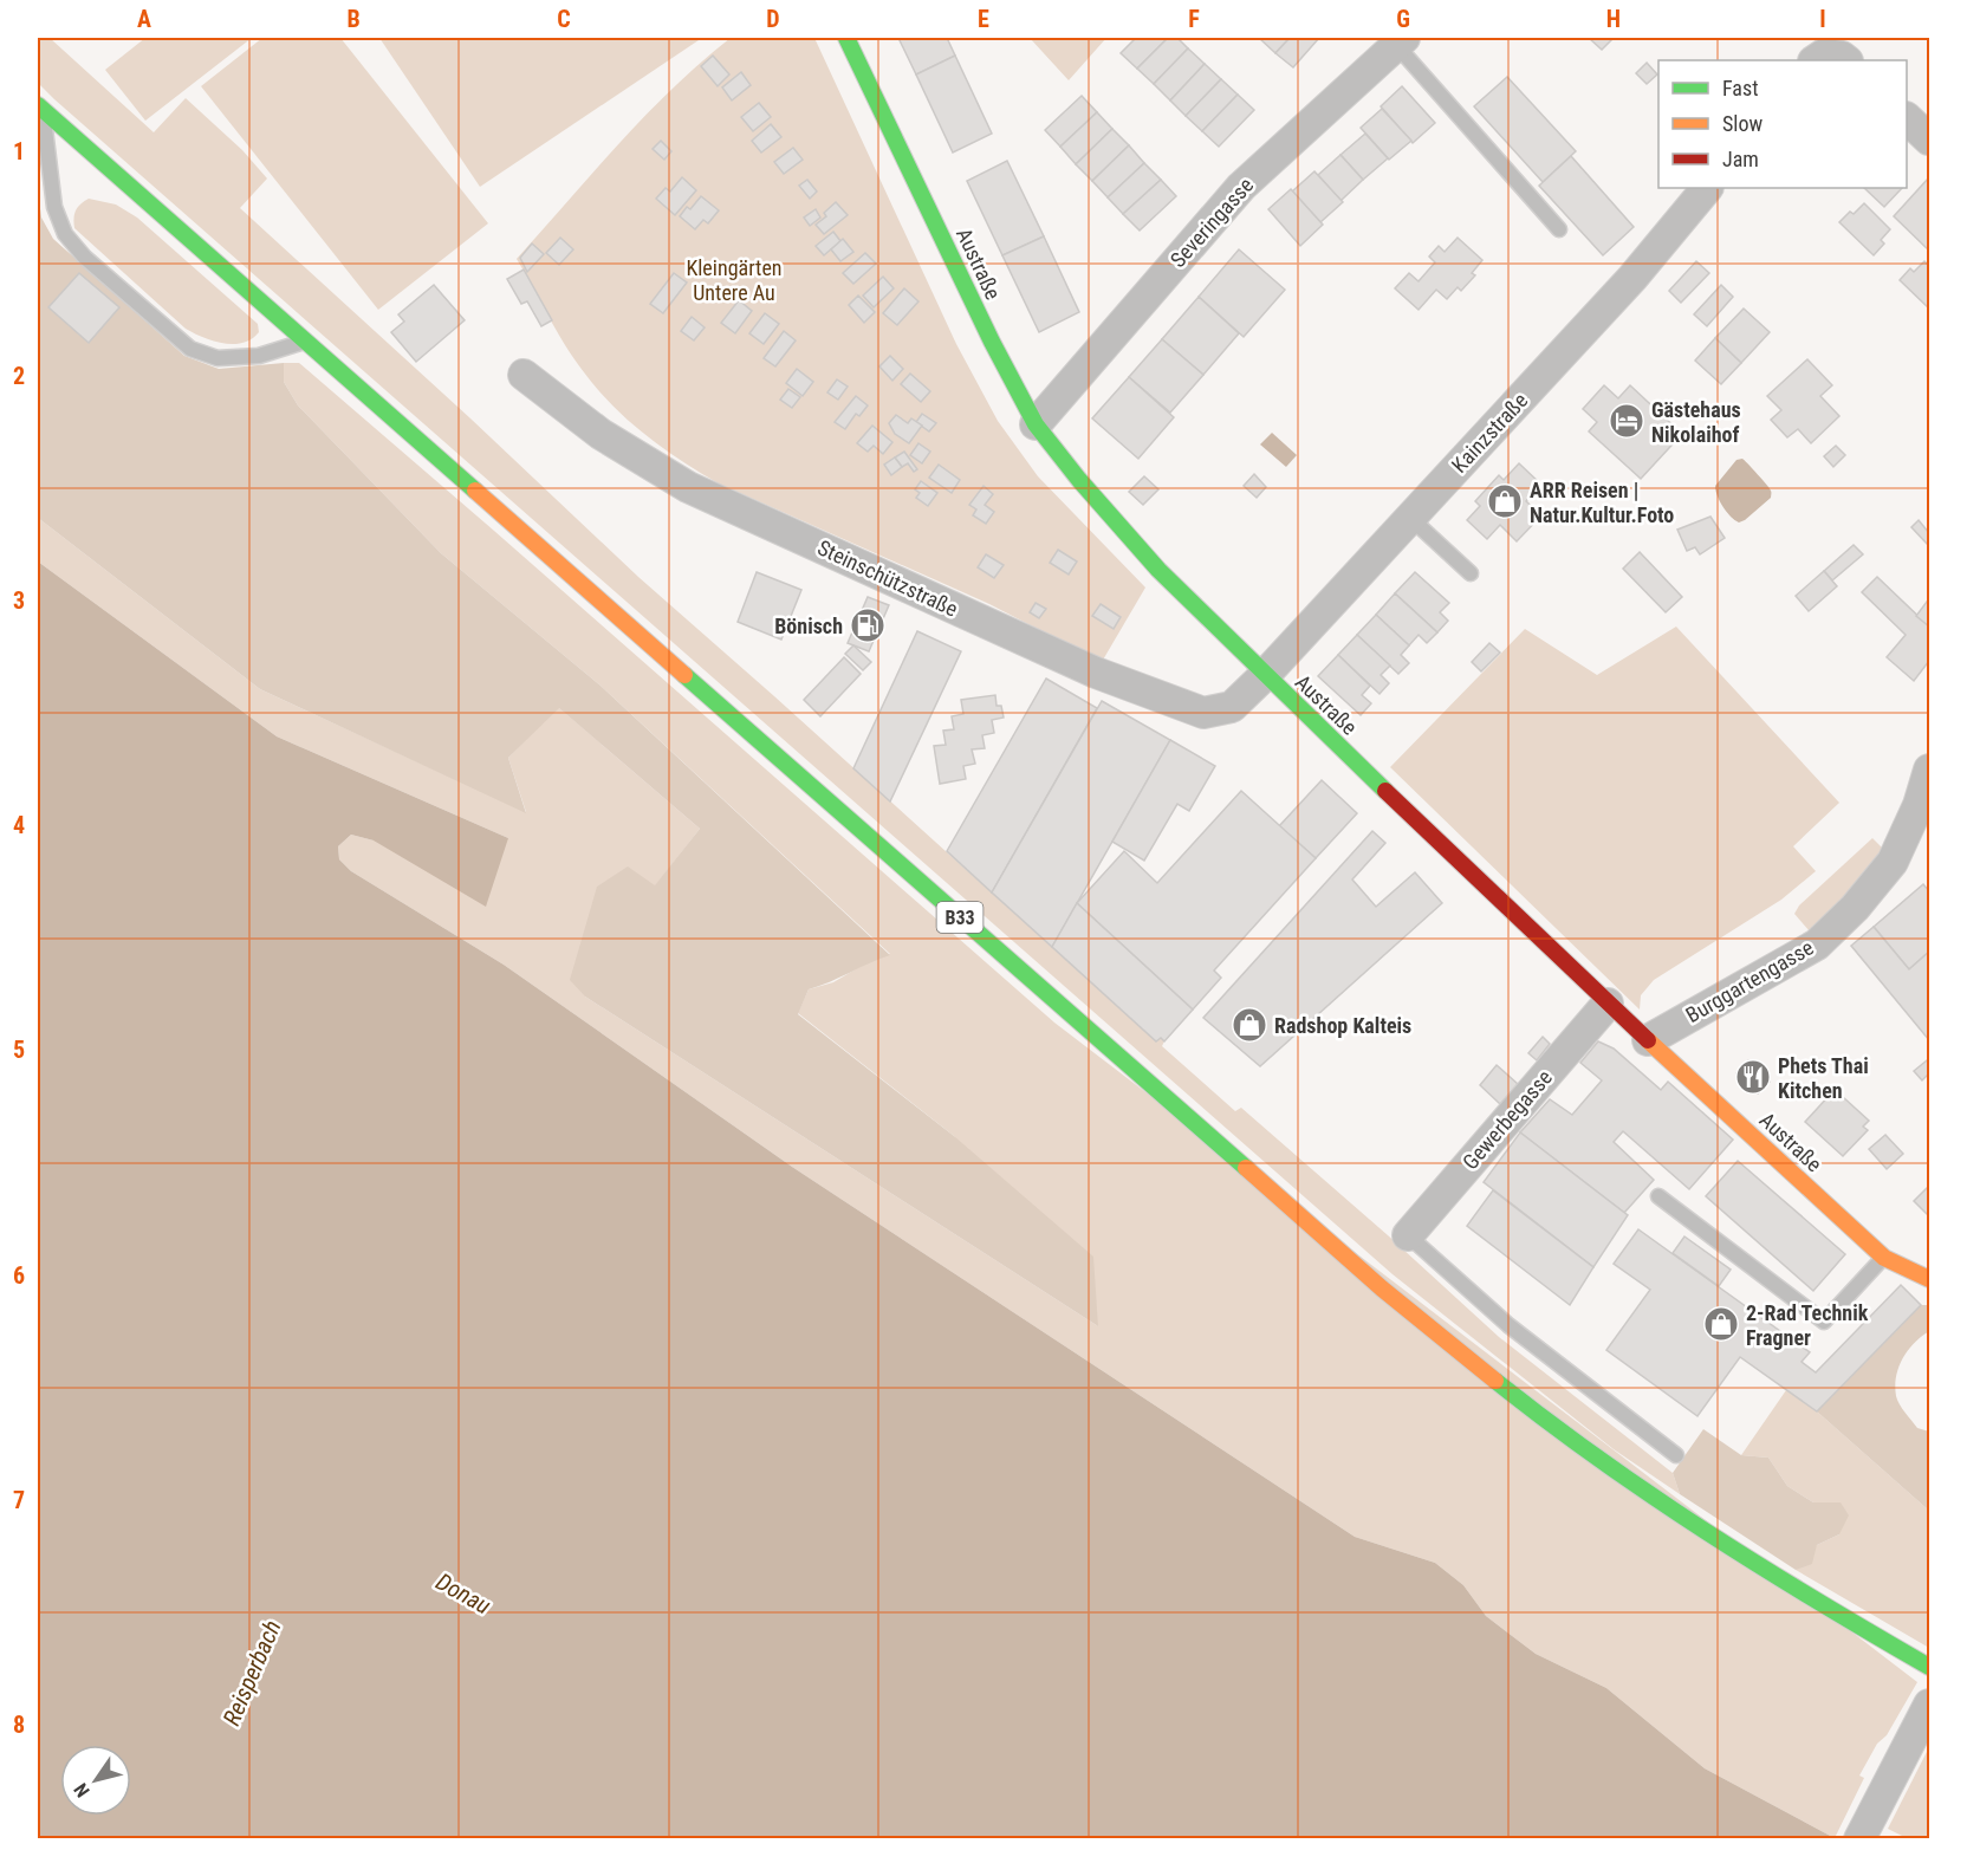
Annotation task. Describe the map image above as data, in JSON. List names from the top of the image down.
{
  "streets": {
    "main road": ["Austraße", "B33"],
    "street": [
      "Severingasse",
      "Kainzstraße",
      "Steinschützstraße",
      "Burggartengasse",
      "Gewerbegasse"
    ]
  },
  "crossings": [
    ["Severingasse", "Austraße"],
    ["Austraße", "Kainzstraße"],
    ["Austraße", "Steinschützstraße"],
    ["Austraße", "Burggartengasse"],
    ["Austraße", "Gewerbegasse"],
    ["Kainzstraße", "Steinschützstraße"]
  ],
  "water": ["Donau", "Reisperbach"],
  "parks": ["Kleingärten Untere Au"],
  "places": {
    "hotel": ["Gästehaus Nikolaihof"],
    "shop": ["ARR Reisen | Natur.Kultur.Foto", "Radshop Kalteis", "2-Rad Technik Fragner"],
    "fuel station": ["Bönisch"],
    "restaurant": ["Phets Thai Kitchen"]
  },
  "legend": ["Fast", "Slow", "Jam"],
  "north": "bottom left",
  "grid": {
    "columns": [
      "A",
      "B",
      "C",
      "D",
      "E",
      "F",
      "G",
      "H",
      "I"
    ],
    "rows": [
      "1",
      "2",
      "3",
      "4",
      "5",
      "6",
      "7",
      "8"
    ]
  }
}
